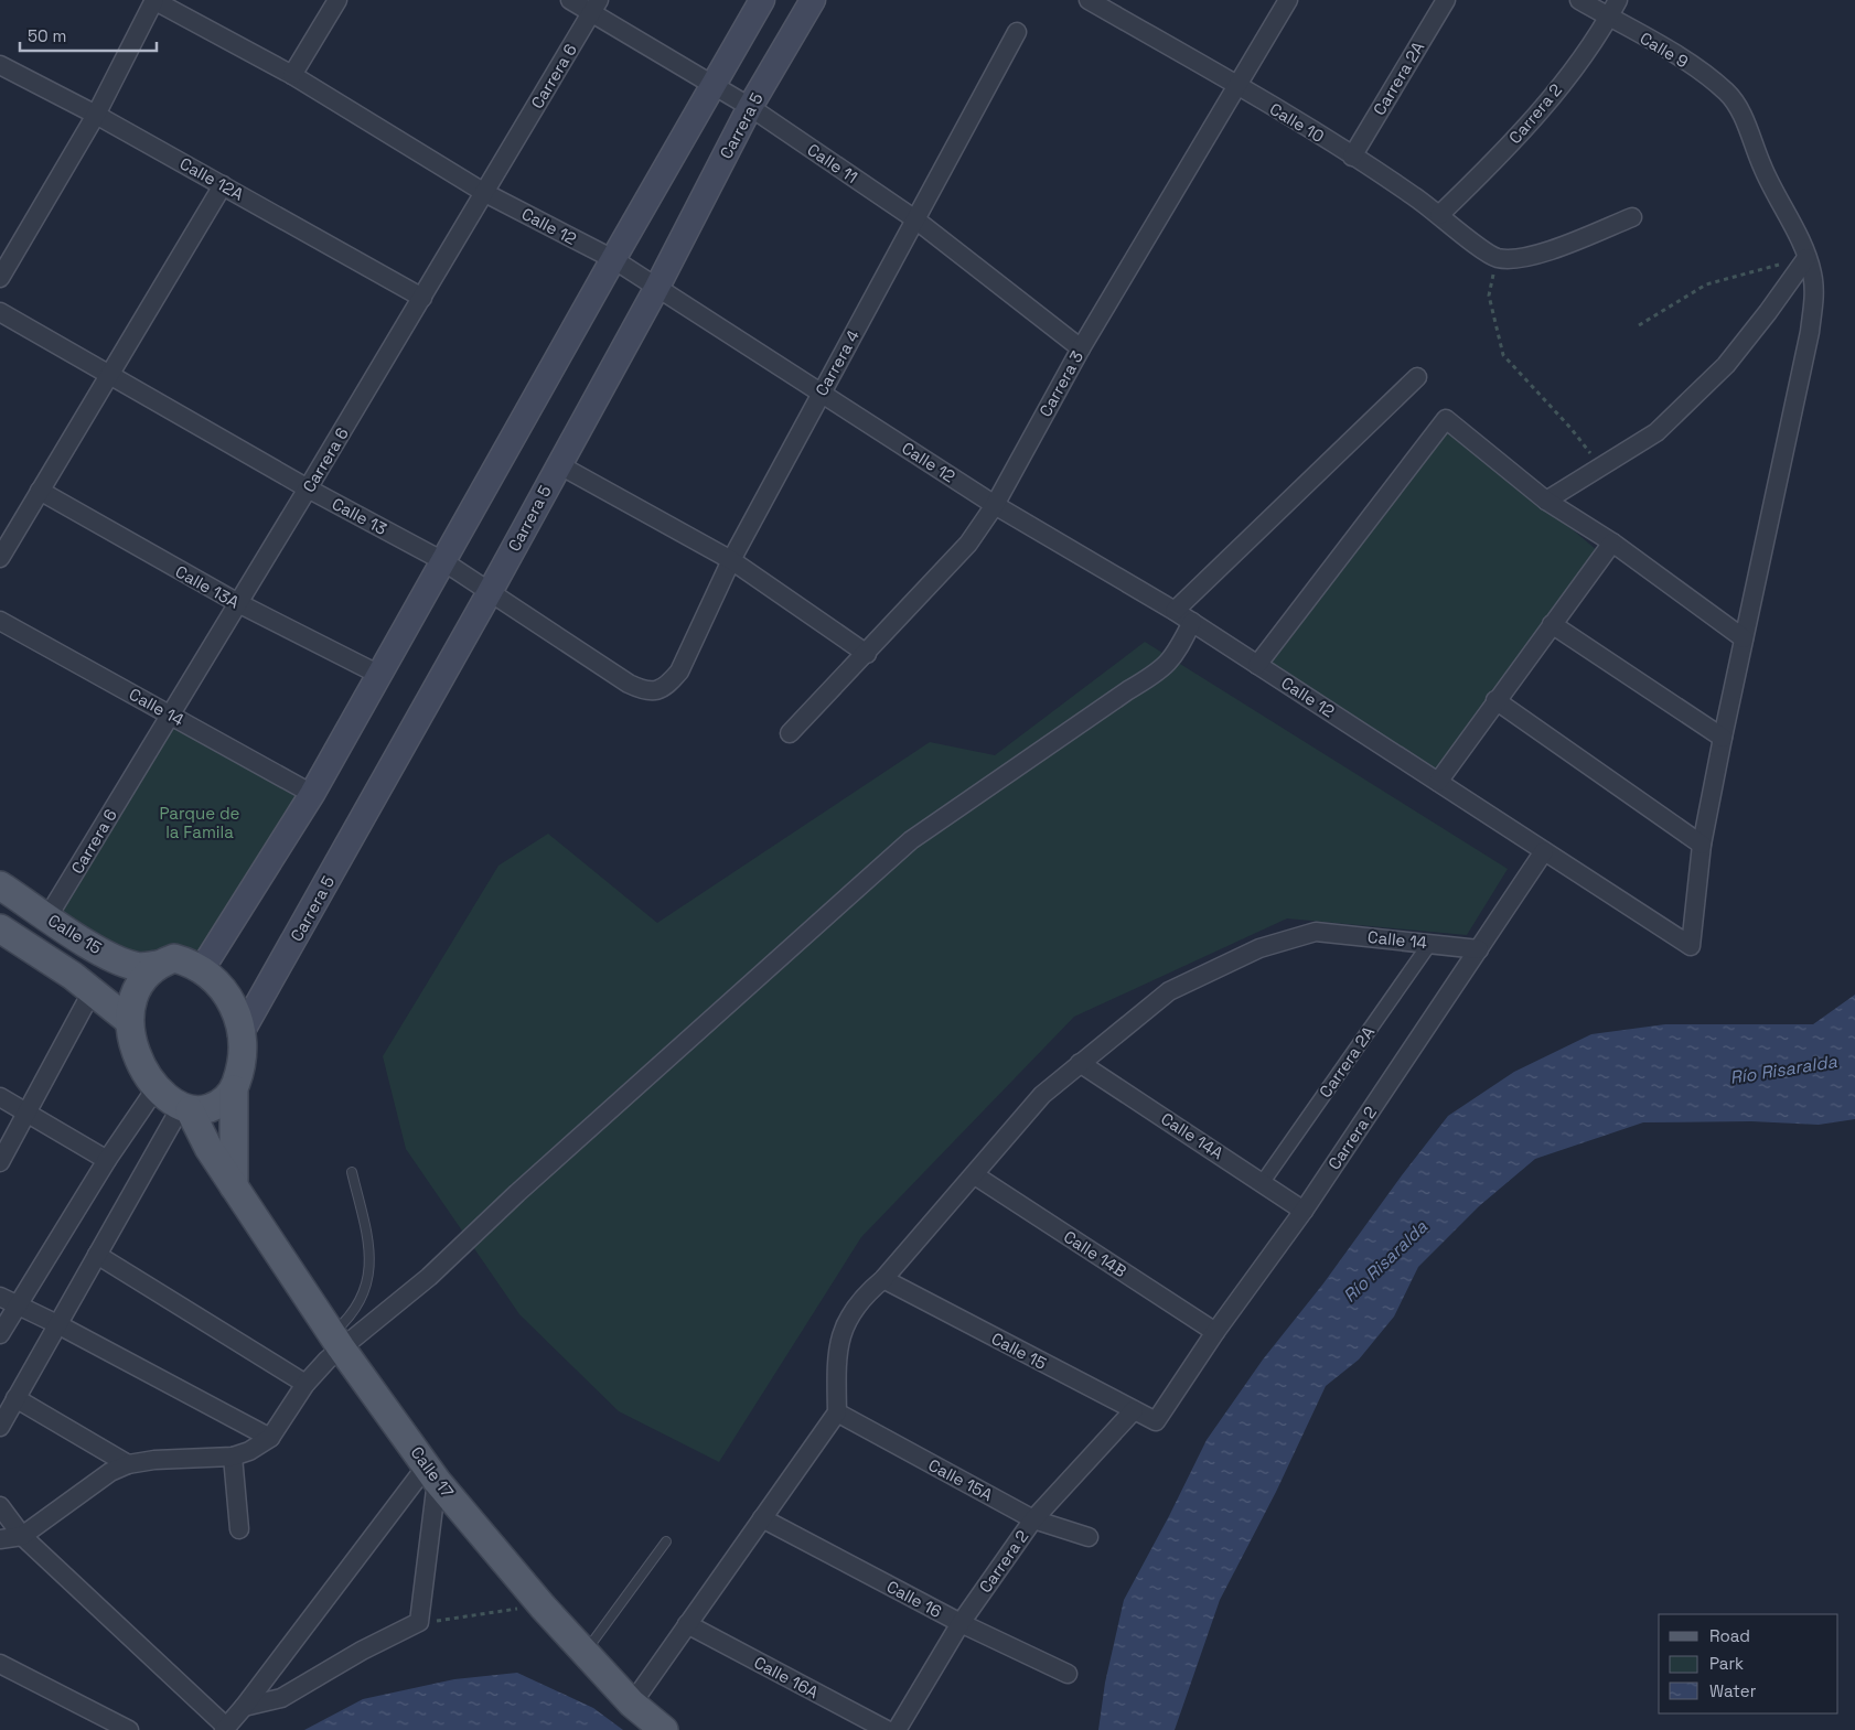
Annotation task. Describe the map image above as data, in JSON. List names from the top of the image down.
{
  "streets": {
    "main road": ["Carrera 5", "Calle 15", "Calle 17"],
    "street": [
      "Calle 9",
      "Carrera 6",
      "Carrera 2A",
      "Carrera 2",
      "Calle 10",
      "Calle 11",
      "Calle 12A",
      "Calle 12",
      "Carrera 4",
      "Carrera 3",
      "Calle 13",
      "Calle 13A",
      "Calle 14",
      "Calle 14A",
      "Calle 14B",
      "Calle 15A",
      "Calle 16",
      "Calle 16A"
    ]
  },
  "crossings": [
    ["Calle 9", "Carrera 2"],
    ["Calle 9", "Calle 12"],
    ["Carrera 6", "Calle 11"],
    ["Carrera 6", "Calle 12A"],
    ["Carrera 6", "Calle 12"],
    ["Carrera 6", "Calle 13"],
    ["Carrera 6", "Calle 13A"],
    ["Carrera 6", "Calle 14"],
    ["Carrera 6", "Calle 15"],
    ["Carrera 2A", "Calle 10"],
    ["Carrera 2A", "Calle 14"],
    ["Carrera 2A", "Calle 14A"],
    ["Carrera 2", "Calle 10"],
    ["Carrera 2", "Calle 12"],
    ["Carrera 2", "Calle 14"],
    ["Carrera 2", "Calle 15"],
    ["Carrera 2", "Calle 14A"],
    ["Carrera 2", "Calle 14B"],
    ["Carrera 2", "Calle 15A"],
    ["Carrera 2", "Calle 16"],
    ["Calle 10", "Carrera 3"],
    ["Carrera 5", "Calle 11"],
    ["Carrera 5", "Calle 12"],
    ["Carrera 5", "Calle 13"],
    ["Carrera 5", "Calle 15"],
    ["Carrera 5", "Calle 17"],
    ["Calle 11", "Carrera 4"],
    ["Calle 11", "Carrera 3"],
    ["Calle 12", "Carrera 4"],
    ["Calle 12", "Carrera 3"],
    ["Carrera 4", "Calle 13"],
    ["Calle 14", "Calle 14A"],
    ["Calle 15", "Calle 17"]
  ],
  "water": ["Río Risaralda"],
  "parks": ["Parque de la Famila"],
  "legend": ["Road", "Park", "Water"],
  "scale_bar": "50 m"
}
